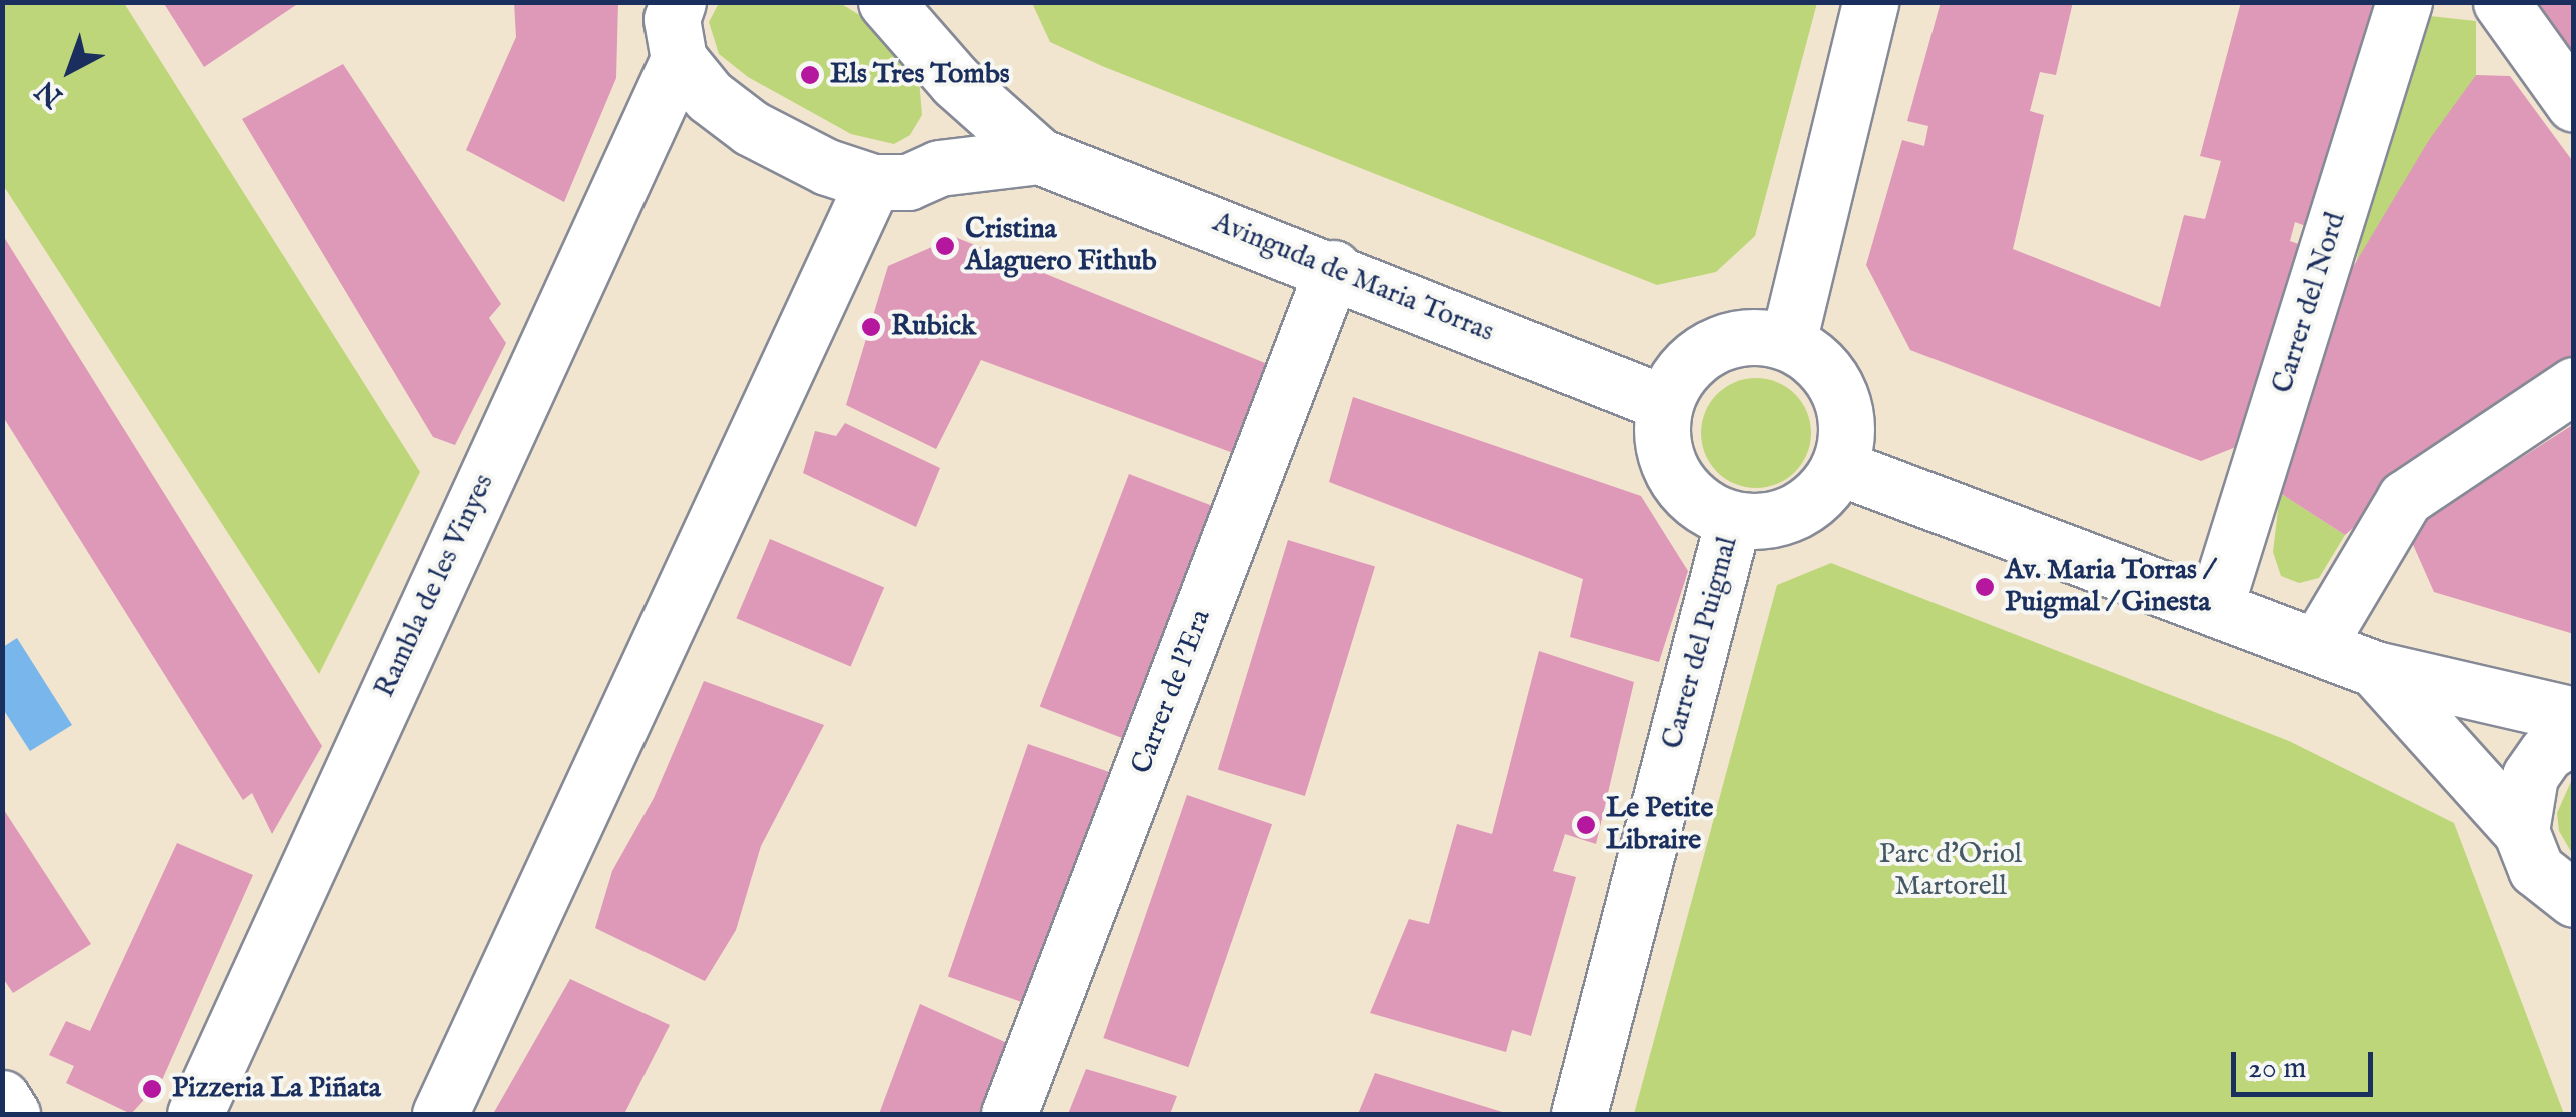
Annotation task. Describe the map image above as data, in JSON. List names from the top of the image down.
{
  "streets": {
    "street": [
      "Avinguda de Maria Torras",
      "Carrer del Nord",
      "Rambla de les Vinyes",
      "Carrer del Puigmal",
      "Carrer de l'Era"
    ]
  },
  "crossings": [
    ["Avinguda de Maria Torras", "Carrer del Puigmal"],
    ["Avinguda de Maria Torras", "Carrer de l'Era"]
  ],
  "parks": ["Parc d'Oriol Martorell"],
  "places": [
    "Els Tres Tombs",
    "Cristina Alaguero Fithub",
    "Rubick",
    "Av. Maria Torras / Puigmal / Ginesta",
    "Le Petite Libraire",
    "Pizzeria La Piñata"
  ],
  "scale_bar": "20 m",
  "north": "bottom left"
}
